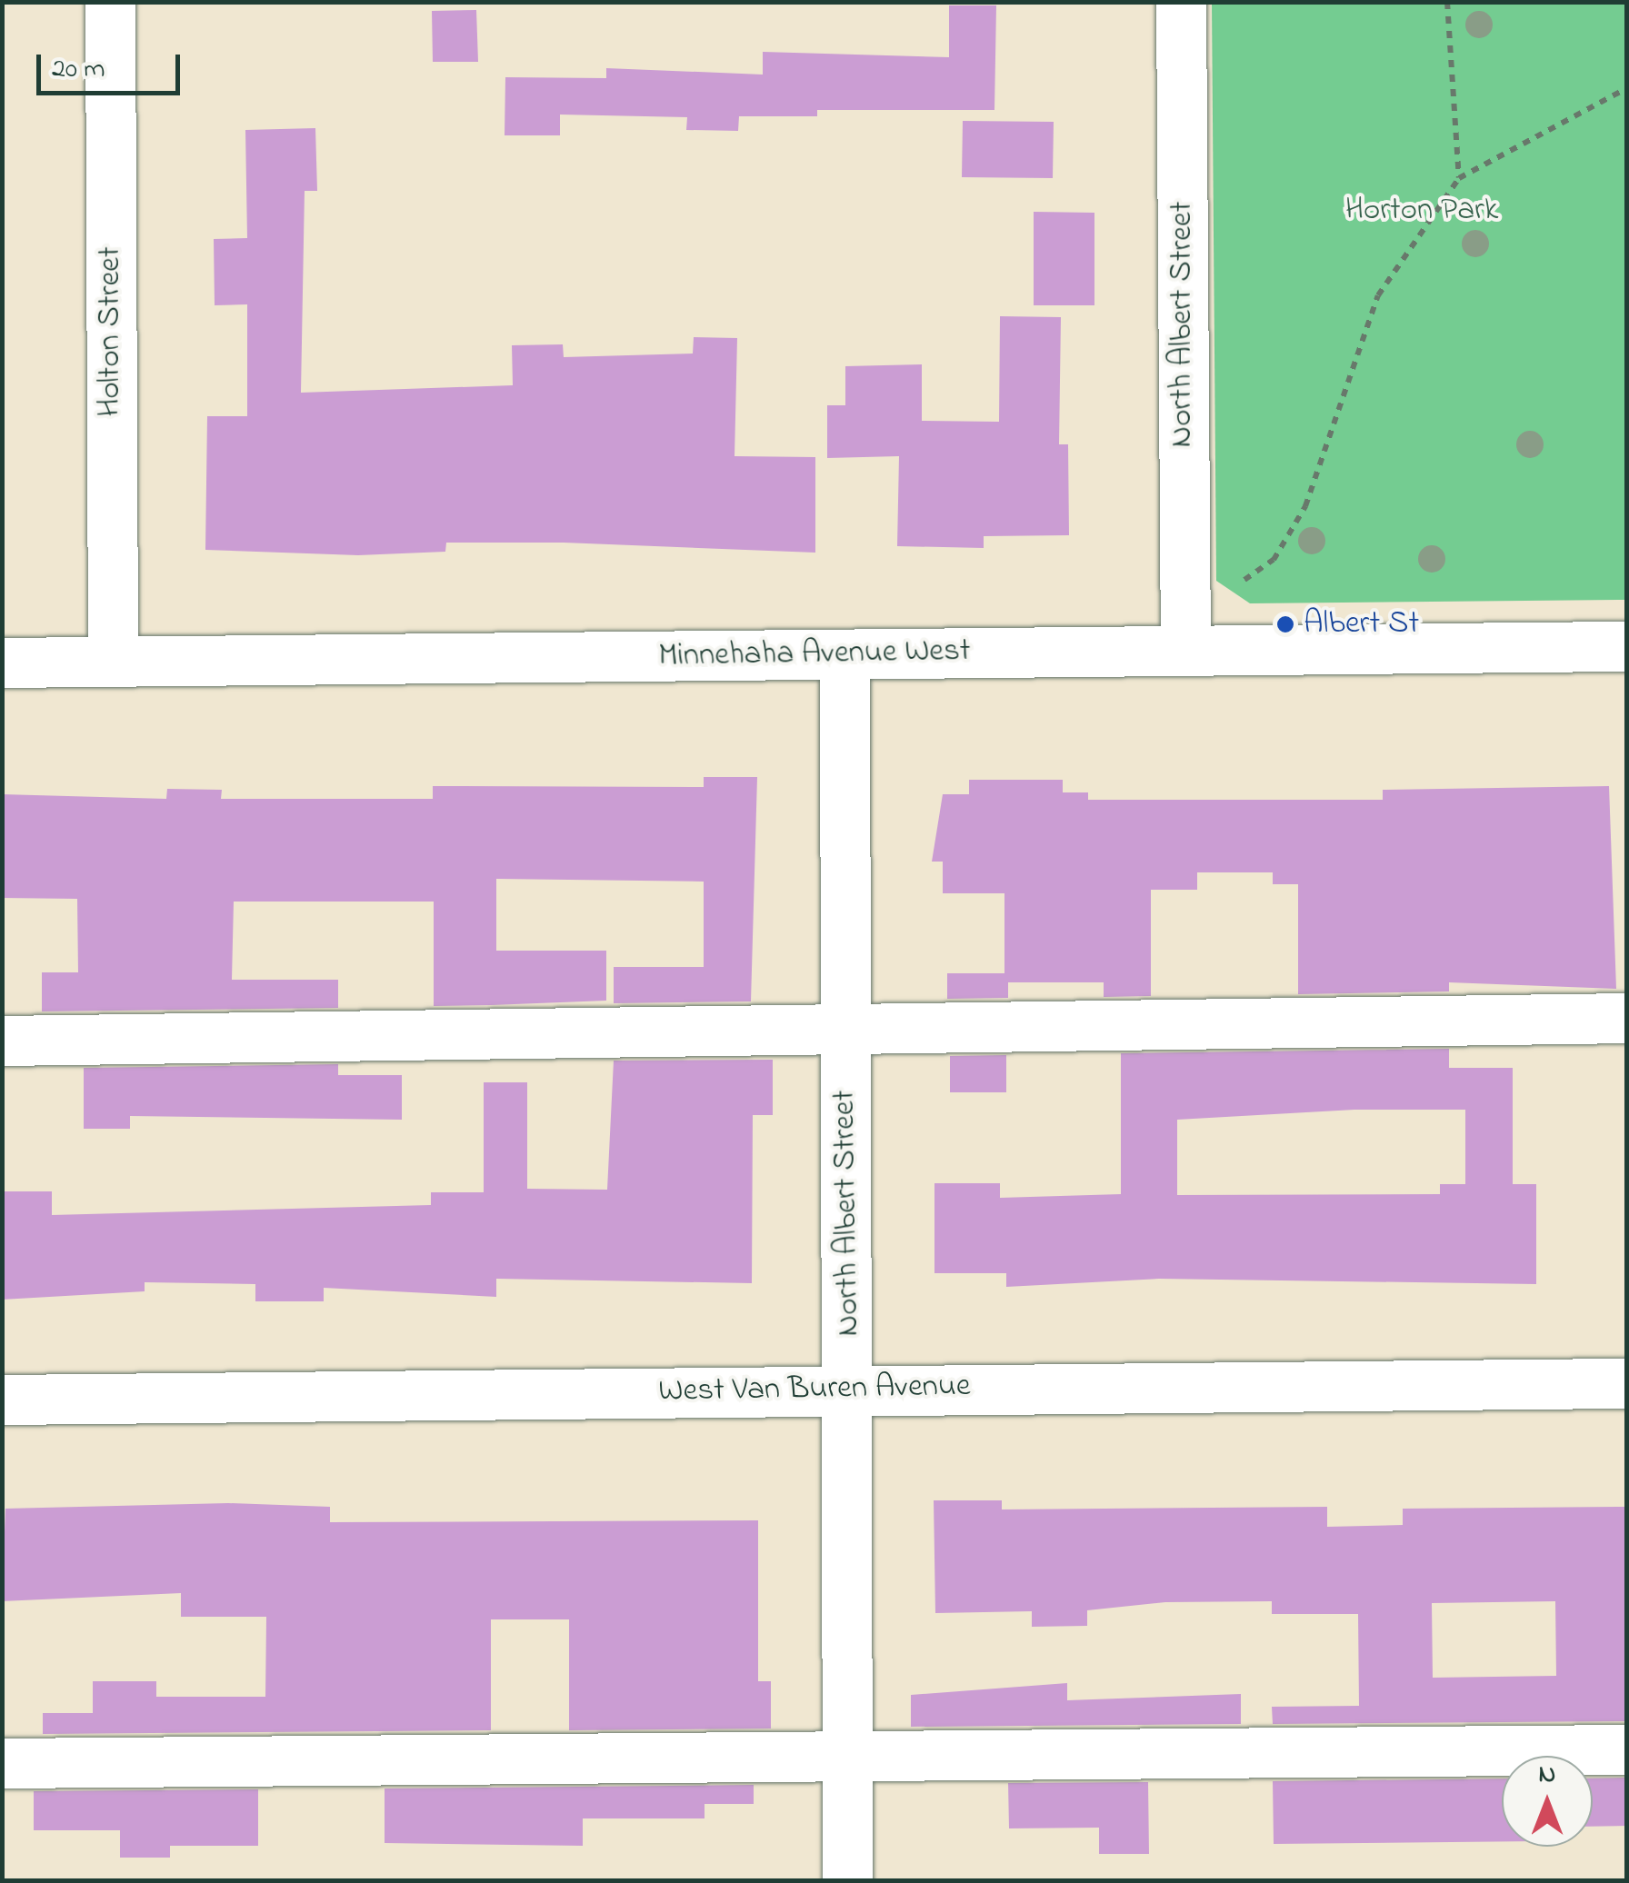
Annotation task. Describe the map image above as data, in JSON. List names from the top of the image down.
{
  "streets": {
    "street": [
      "North Albert Street",
      "Holton Street",
      "Minnehaha Avenue West",
      "West Van Buren Avenue"
    ]
  },
  "crossings": [
    ["North Albert Street", "Minnehaha Avenue West"],
    ["North Albert Street", "West Van Buren Avenue"],
    ["Holton Street", "Minnehaha Avenue West"]
  ],
  "parks": ["Horton Park"],
  "places": ["Albert St"],
  "scale_bar": "20 m",
  "north": "top"
}
